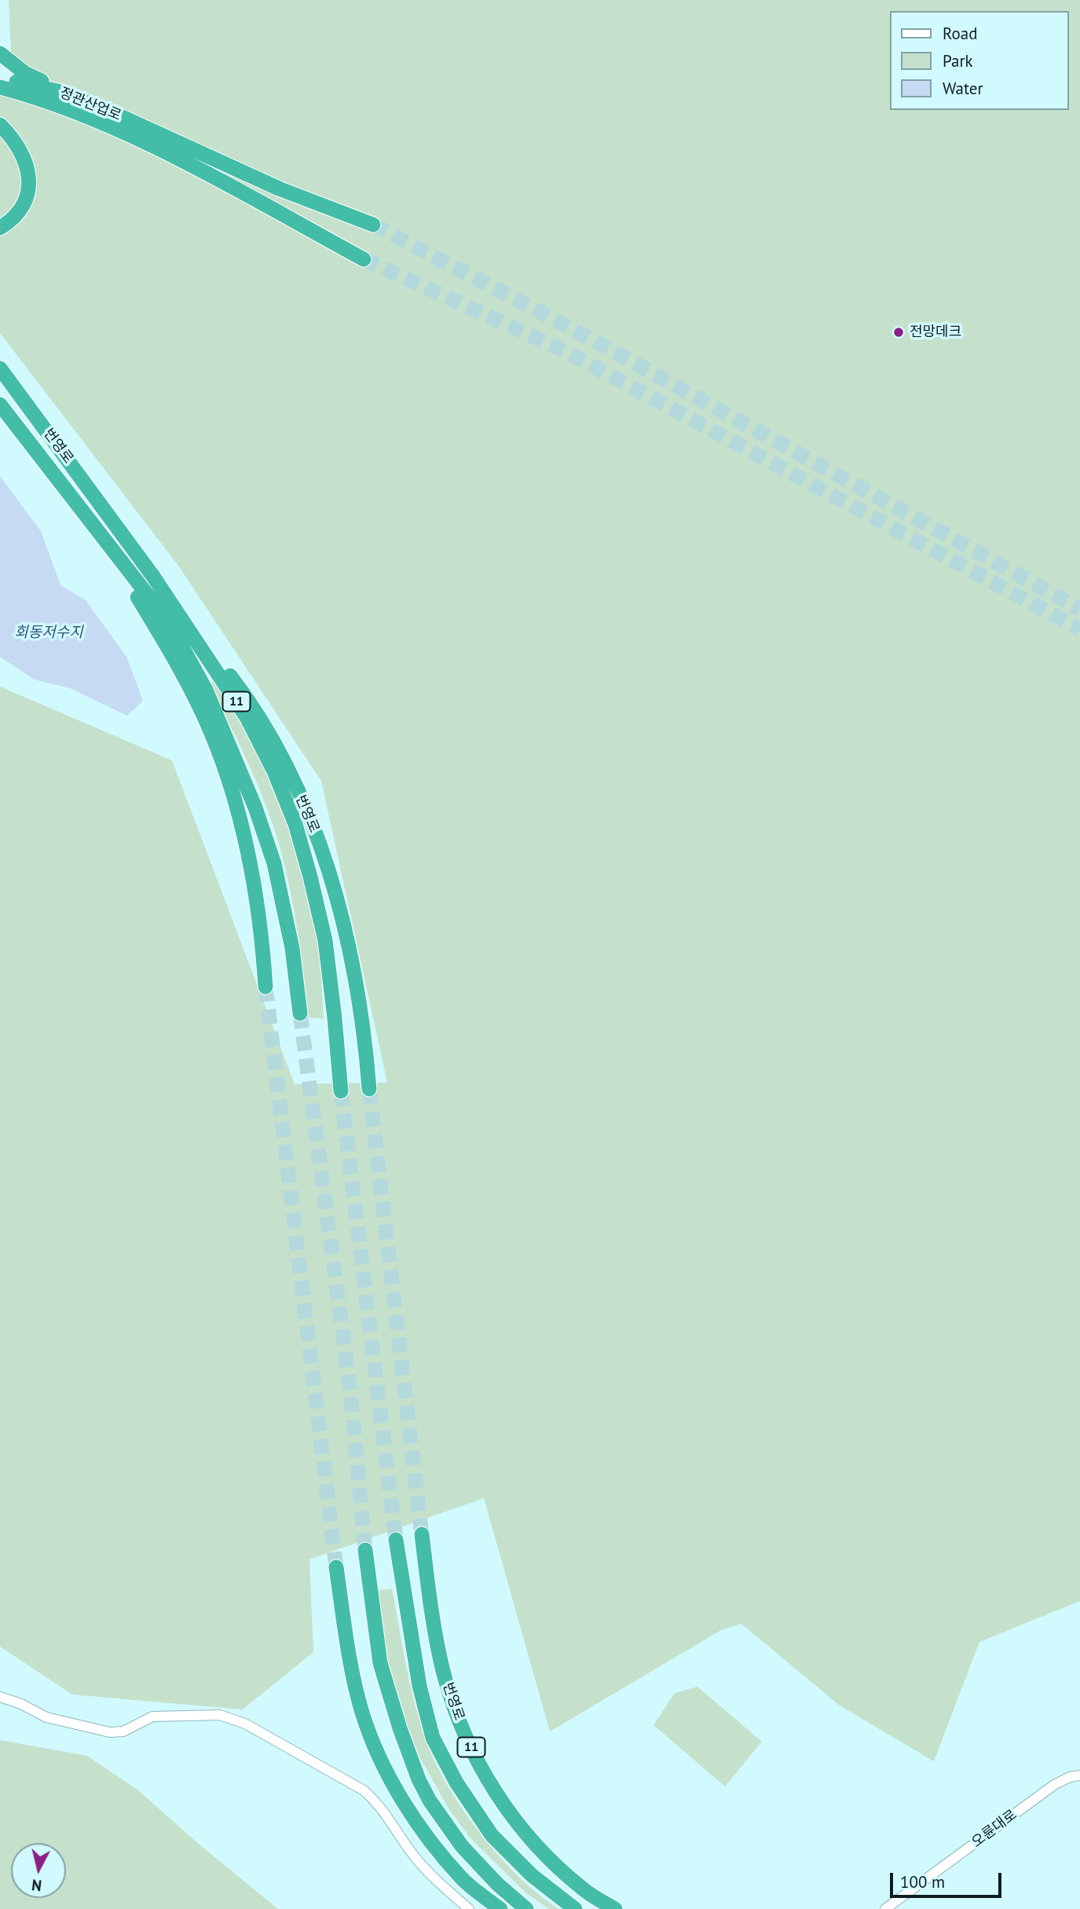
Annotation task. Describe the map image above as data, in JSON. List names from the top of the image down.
{
  "streets": {
    "highway": ["정관산업로", "번영로", "11"],
    "street": ["오륜대로"]
  },
  "water": ["회동저수지"],
  "places": ["전망데크"],
  "legend": ["Road", "Park", "Water"],
  "scale_bar": "100 m",
  "north": "bottom"
}
